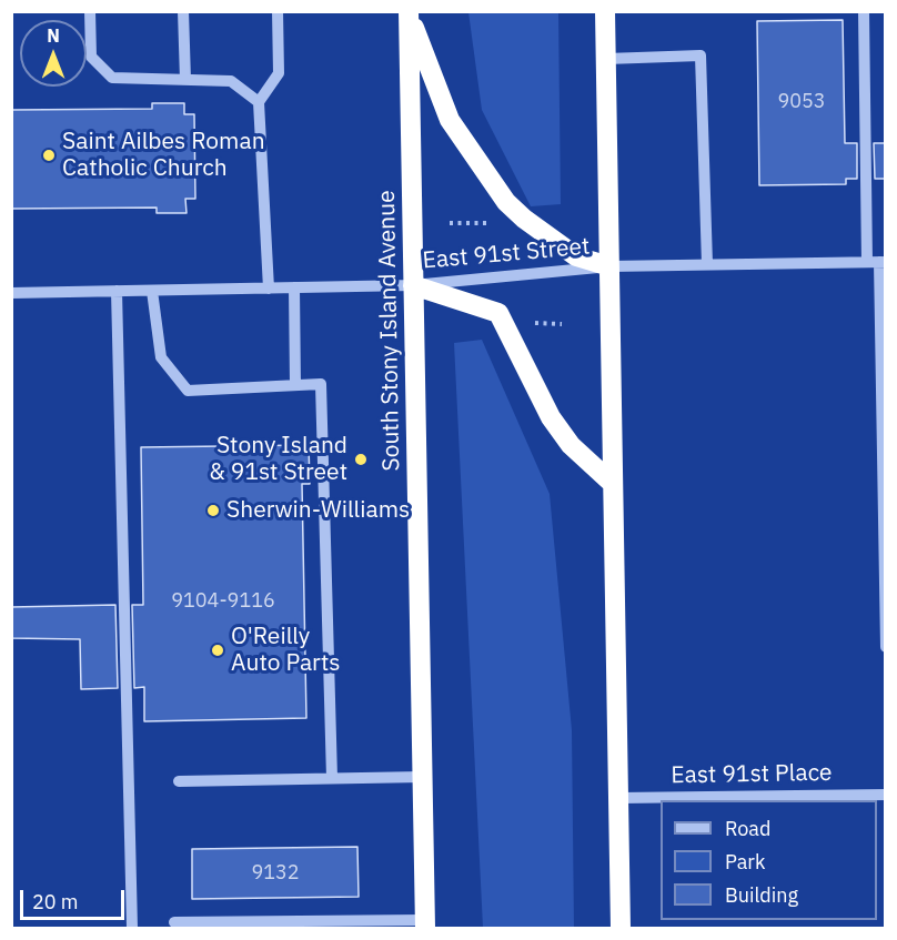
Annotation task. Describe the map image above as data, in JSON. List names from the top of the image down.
{
  "streets": {
    "highway": ["South Stony Island Avenue"],
    "street": ["East 91st Street", "East 91st Place"]
  },
  "crossings": [
    ["East 91st Street", "South Stony Island Avenue"]
  ],
  "places": [
    "Saint Ailbes Roman Catholic Church",
    "Stony Island & 91st Street",
    "Sherwin-Williams",
    "O'Reilly Auto Parts"
  ],
  "house_numbers": ["9053", "9104-9116", "9132"],
  "legend": ["Road", "Park", "Building"],
  "scale_bar": "20 m",
  "north": "top"
}
